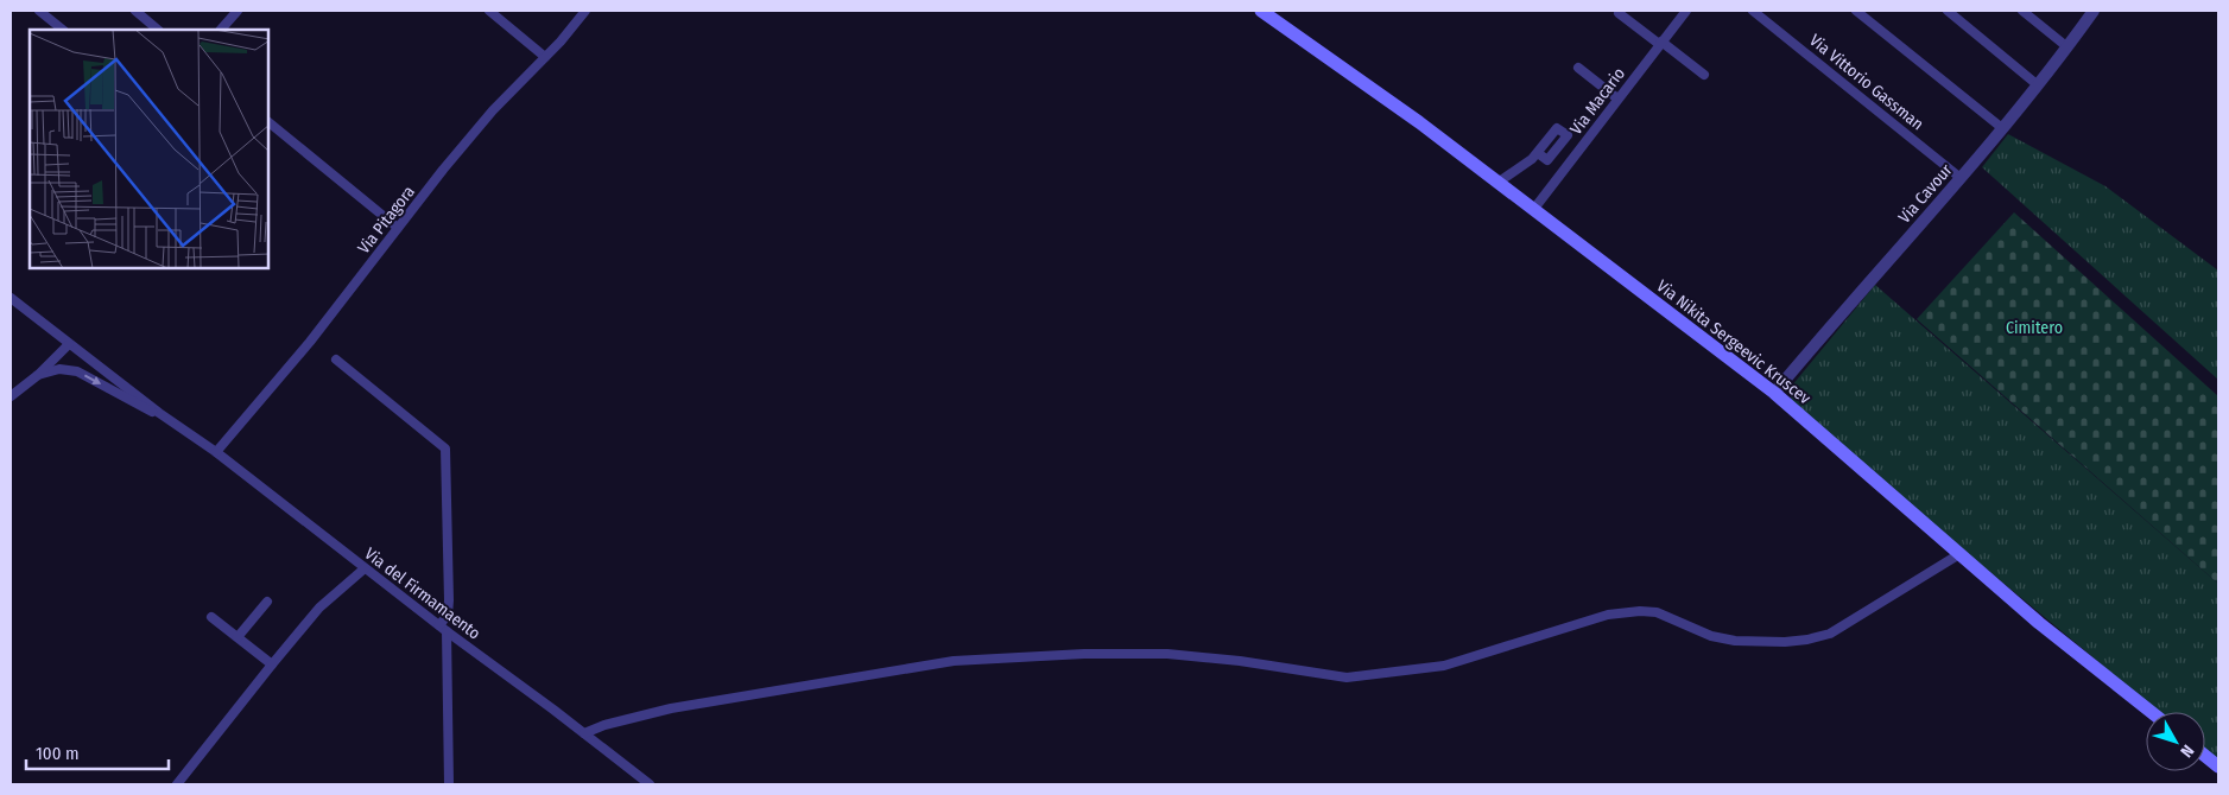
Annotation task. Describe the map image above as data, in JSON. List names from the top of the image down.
{
  "streets": {
    "main road": ["Via Nikita Sergeevic Kruscev"],
    "street": [
      "Via Vittorio Gassman",
      "Via Macario",
      "Via Cavour",
      "Via Pitagora",
      "Via del Firmamaento"
    ]
  },
  "crossings": [
    ["Via Vittorio Gassman", "Via Cavour"],
    ["Via Macario", "Via Nikita Sergeevic Kruscev"],
    ["Via Cavour", "Via Nikita Sergeevic Kruscev"],
    ["Via Pitagora", "Via del Firmamaento"]
  ],
  "parks": ["Cimitero"],
  "scale_bar": "100 m",
  "north": "bottom right"
}
